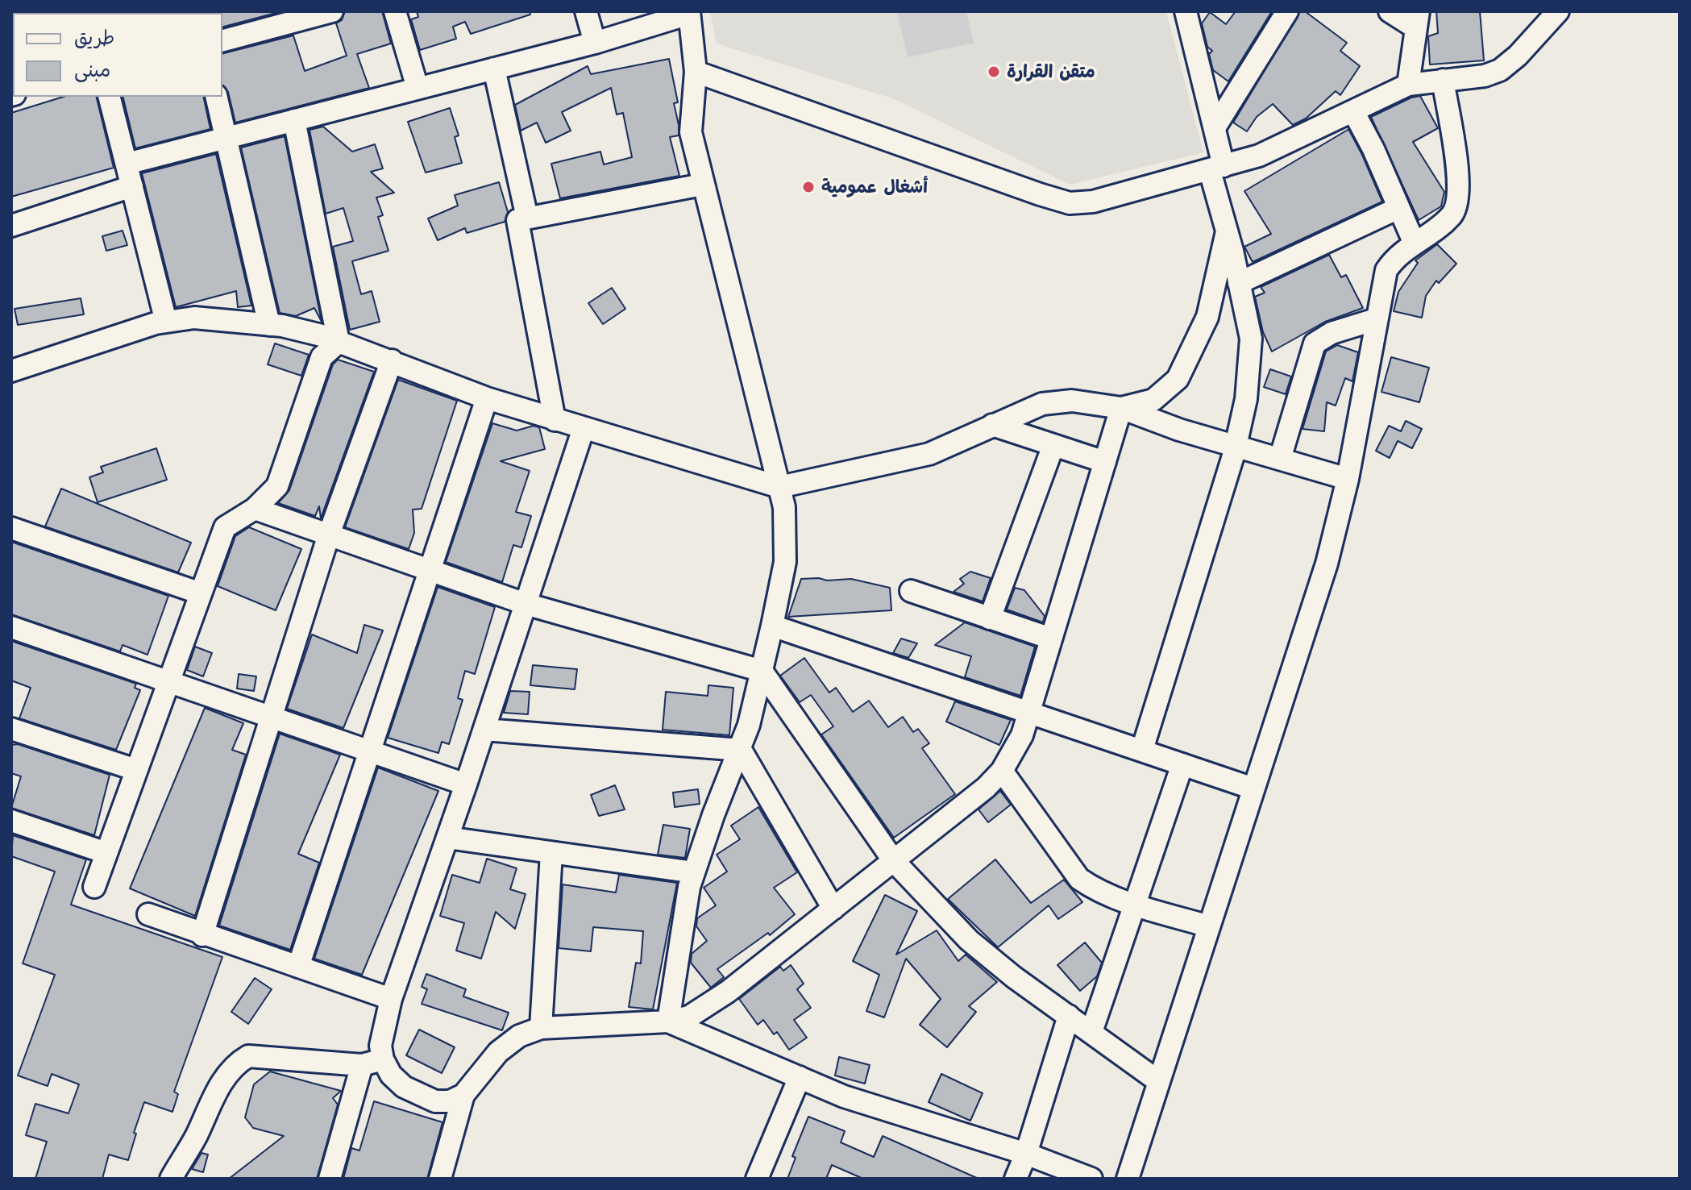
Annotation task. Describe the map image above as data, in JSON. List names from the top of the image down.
{
  "places": ["متقن القرارة", "أشغال عمومية"],
  "legend": ["طريق", "مبنى"]
}
